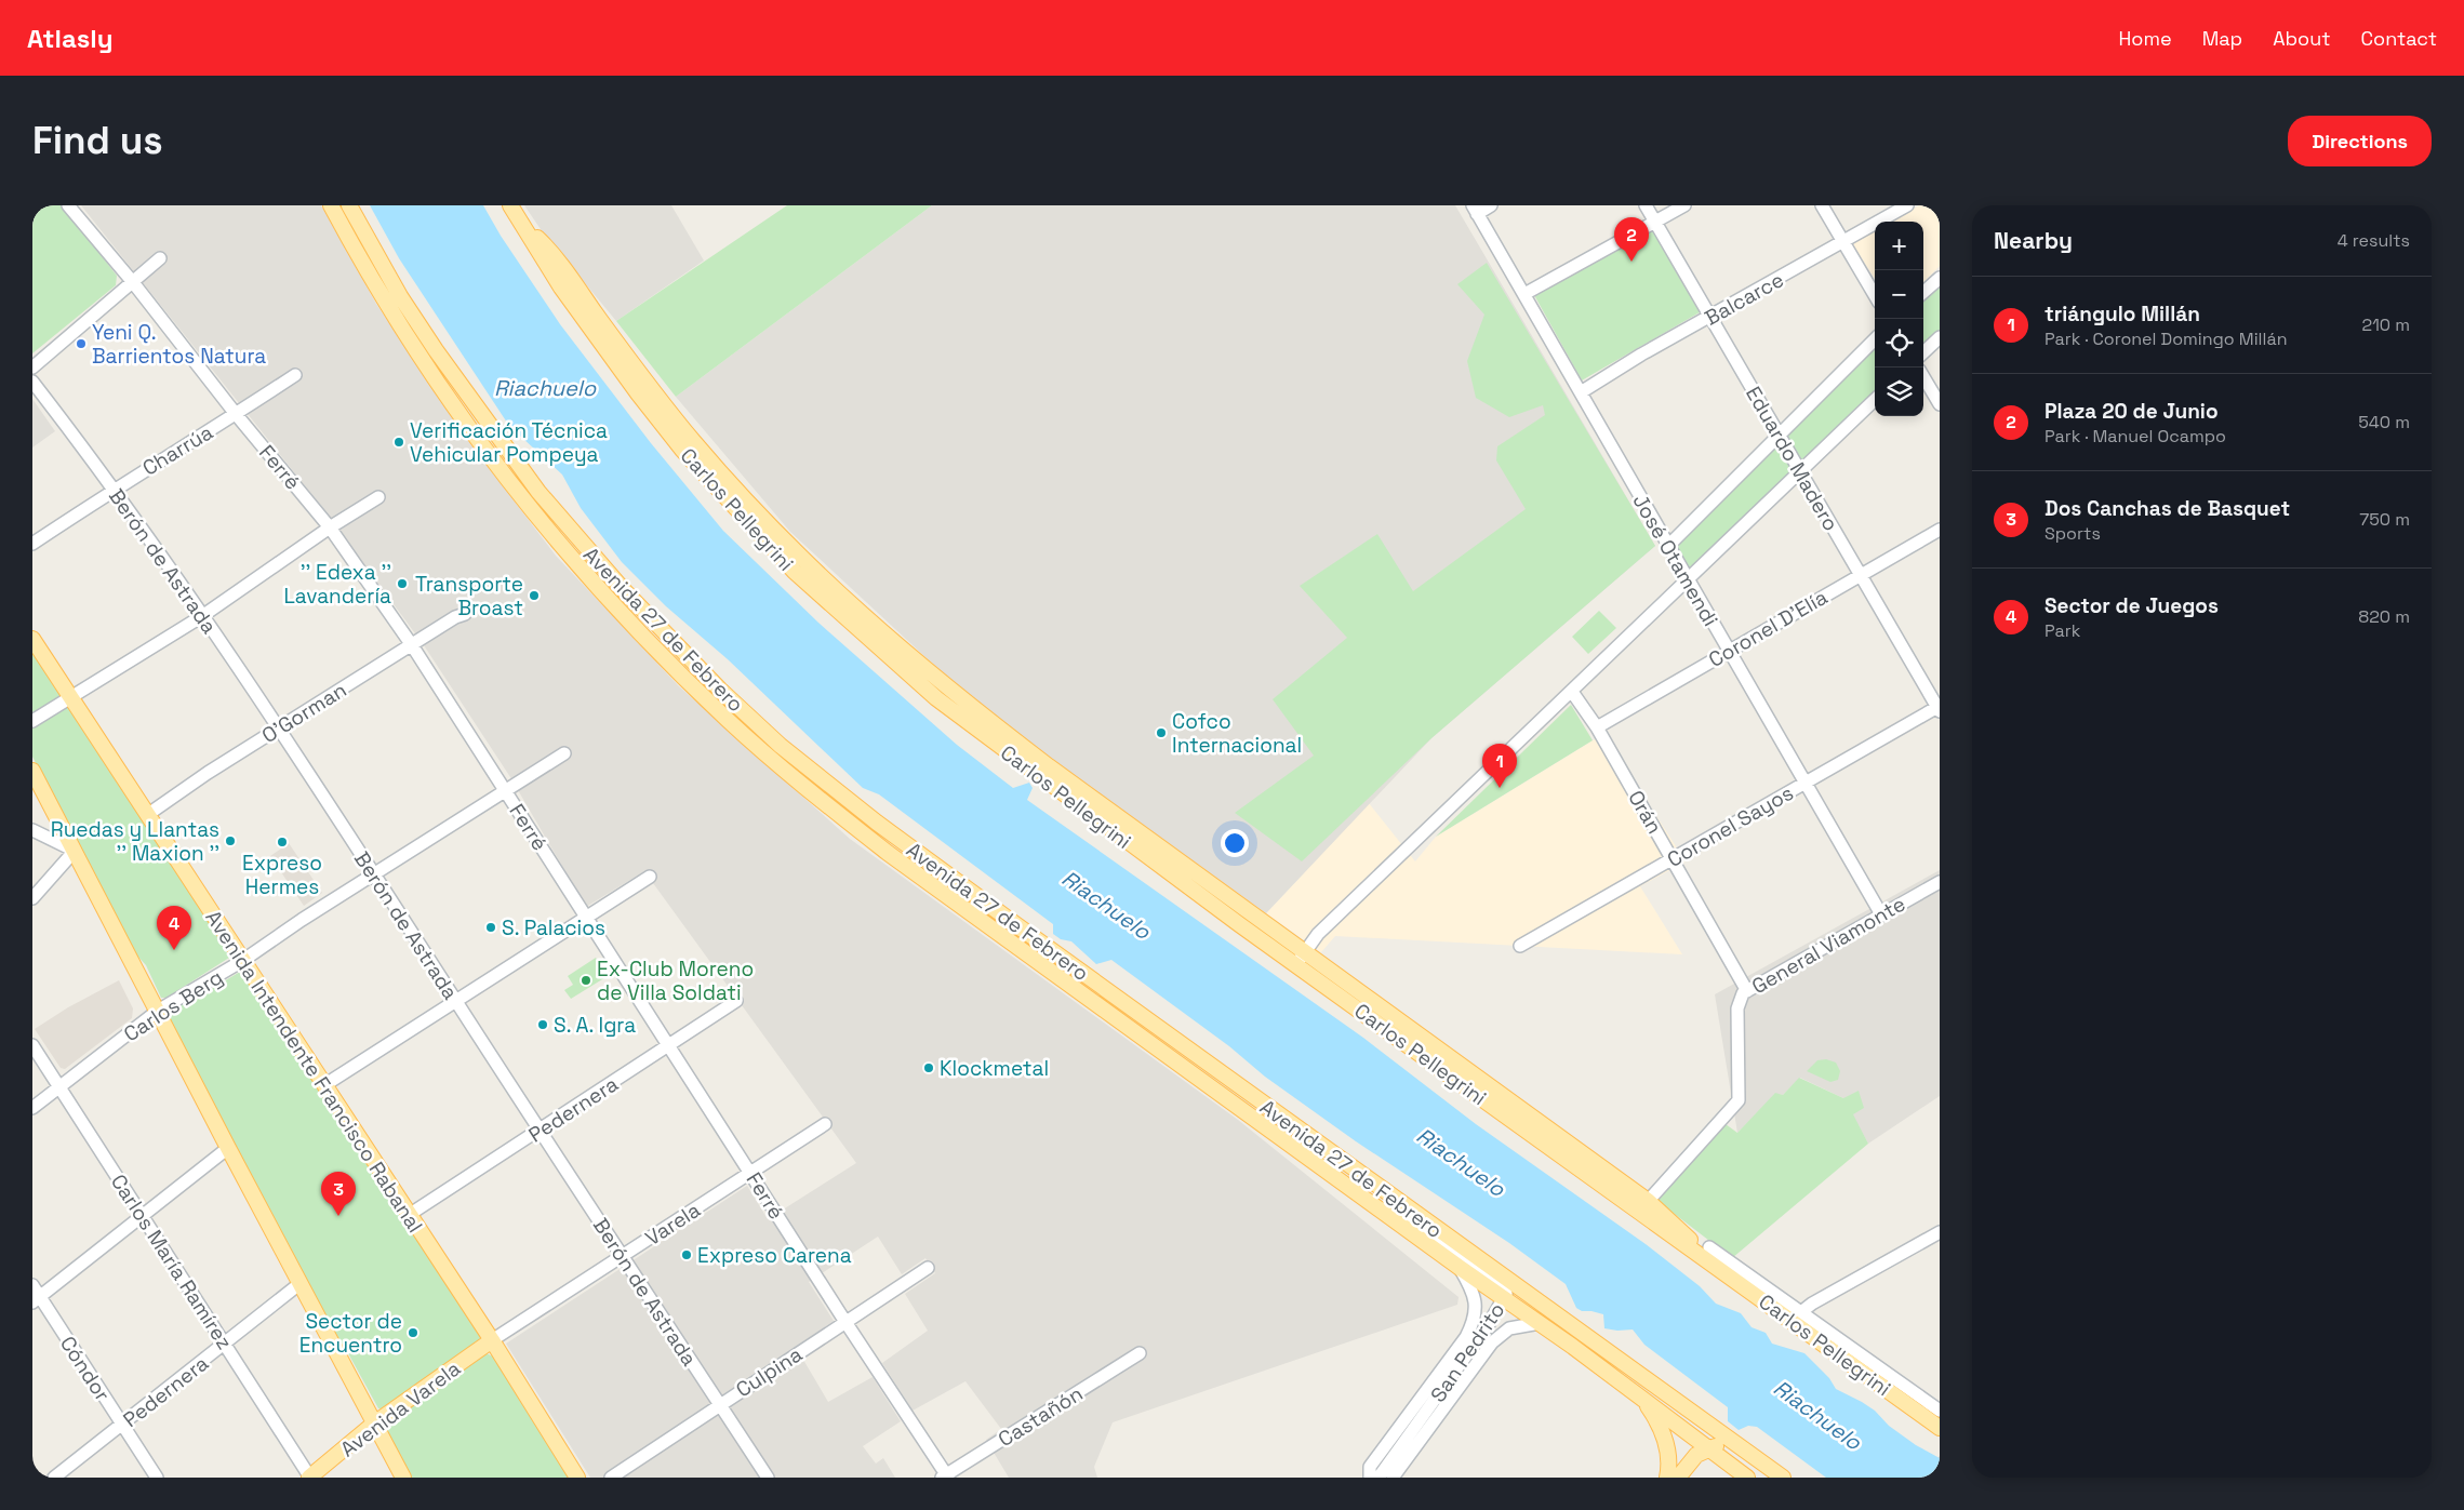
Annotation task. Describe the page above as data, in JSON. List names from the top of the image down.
{
  "streets": {
    "main road": [
      "Carlos Pellegrini",
      "Avenida 27 de Febrero",
      "Avenida Intendente Francisco Rabanal",
      "Avenida Varela"
    ],
    "street": [
      "Balcarce",
      "Charrúa",
      "Eduardo Madero",
      "Ferré",
      "José Otamendi",
      "Berón de Astrada",
      "Coronel D'Elía",
      "O'Gorman",
      "Orán",
      "Coronel Sayos",
      "General Viamonte",
      "Carlos Berg",
      "Pedernera",
      "Varela",
      "Carlos María Ramírez",
      "San Pedrito",
      "Cóndor",
      "Culpina",
      "Castañón"
    ]
  },
  "crossings": [
    ["Balcarce", "Eduardo Madero"],
    ["Balcarce", "José Otamendi"],
    ["Charrúa", "Ferré"],
    ["Charrúa", "Berón de Astrada"],
    ["Eduardo Madero", "Coronel D'Elía"],
    ["Eduardo Madero", "Coronel Sayos"],
    ["Ferré", "O'Gorman"],
    ["Ferré", "Carlos Berg"],
    ["Ferré", "Pedernera"],
    ["Ferré", "Varela"],
    ["Ferré", "Culpina"],
    ["Ferré", "Castañón"],
    ["Carlos Pellegrini", "General Viamonte"],
    ["José Otamendi", "Coronel D'Elía"],
    ["José Otamendi", "Coronel Sayos"],
    ["José Otamendi", "General Viamonte"],
    ["Berón de Astrada", "O'Gorman"],
    ["Berón de Astrada", "Carlos Berg"],
    ["Berón de Astrada", "Pedernera"],
    ["Berón de Astrada", "Varela"],
    ["Berón de Astrada", "Culpina"],
    ["Coronel D'Elía", "Orán"],
    ["Avenida 27 de Febrero", "San Pedrito"],
    ["O'Gorman", "Avenida Intendente Francisco Rabanal"],
    ["Orán", "Coronel Sayos"],
    ["Orán", "General Viamonte"],
    ["Carlos Berg", "Avenida Intendente Francisco Rabanal"],
    ["Carlos Berg", "Carlos María Ramírez"],
    ["Avenida Intendente Francisco Rabanal", "Pedernera"],
    ["Avenida Intendente Francisco Rabanal", "Varela"],
    ["Avenida Intendente Francisco Rabanal", "Avenida Varela"],
    ["Pedernera", "Carlos María Ramírez"],
    ["Pedernera", "Cóndor"],
    ["Varela", "Avenida Varela"],
    ["Carlos María Ramírez", "Avenida Varela"]
  ],
  "water": ["Riachuelo"],
  "places": [
    "Yeni Q. Barrientos Natura",
    "Verificación Técnica Vehicular Pompeya",
    "'' Edexa '' Lavandería",
    "Transporte Broast",
    "Cofco Internacional",
    "Ruedas y Llantas '' Maxion ''",
    "Expreso Hermes",
    "S. Palacios",
    "Ex-Club Moreno de Villa Soldati",
    "S. A. Igra",
    "Klockmetal",
    "Expreso Carena",
    "Sector de Encuentro"
  ],
  "page": {
    "header": "Atlasly",
    "nav": [
      "Home",
      "Map",
      "About",
      "Contact"
    ],
    "buttons": "Directions",
    "title": "Find us",
    "heading": ["Nearby", "4 results"],
    "pins": [
      "2",
      "1",
      "4",
      "3"
    ],
    "map_buttons": ["+", "−"],
    "list": [
      {
        "mark": "1",
        "name": "triángulo Millán",
        "note": "Park · Coronel Domingo Millán",
        "value": "210 m"
      },
      {
        "mark": "2",
        "name": "Plaza 20 de Junio",
        "note": "Park · Manuel Ocampo",
        "value": "540 m"
      },
      {
        "mark": "3",
        "name": "Dos Canchas de Basquet",
        "note": "Sports",
        "value": "750 m"
      },
      {
        "mark": "4",
        "name": "Sector de Juegos",
        "note": "Park",
        "value": "820 m"
      }
    ]
  }
}
